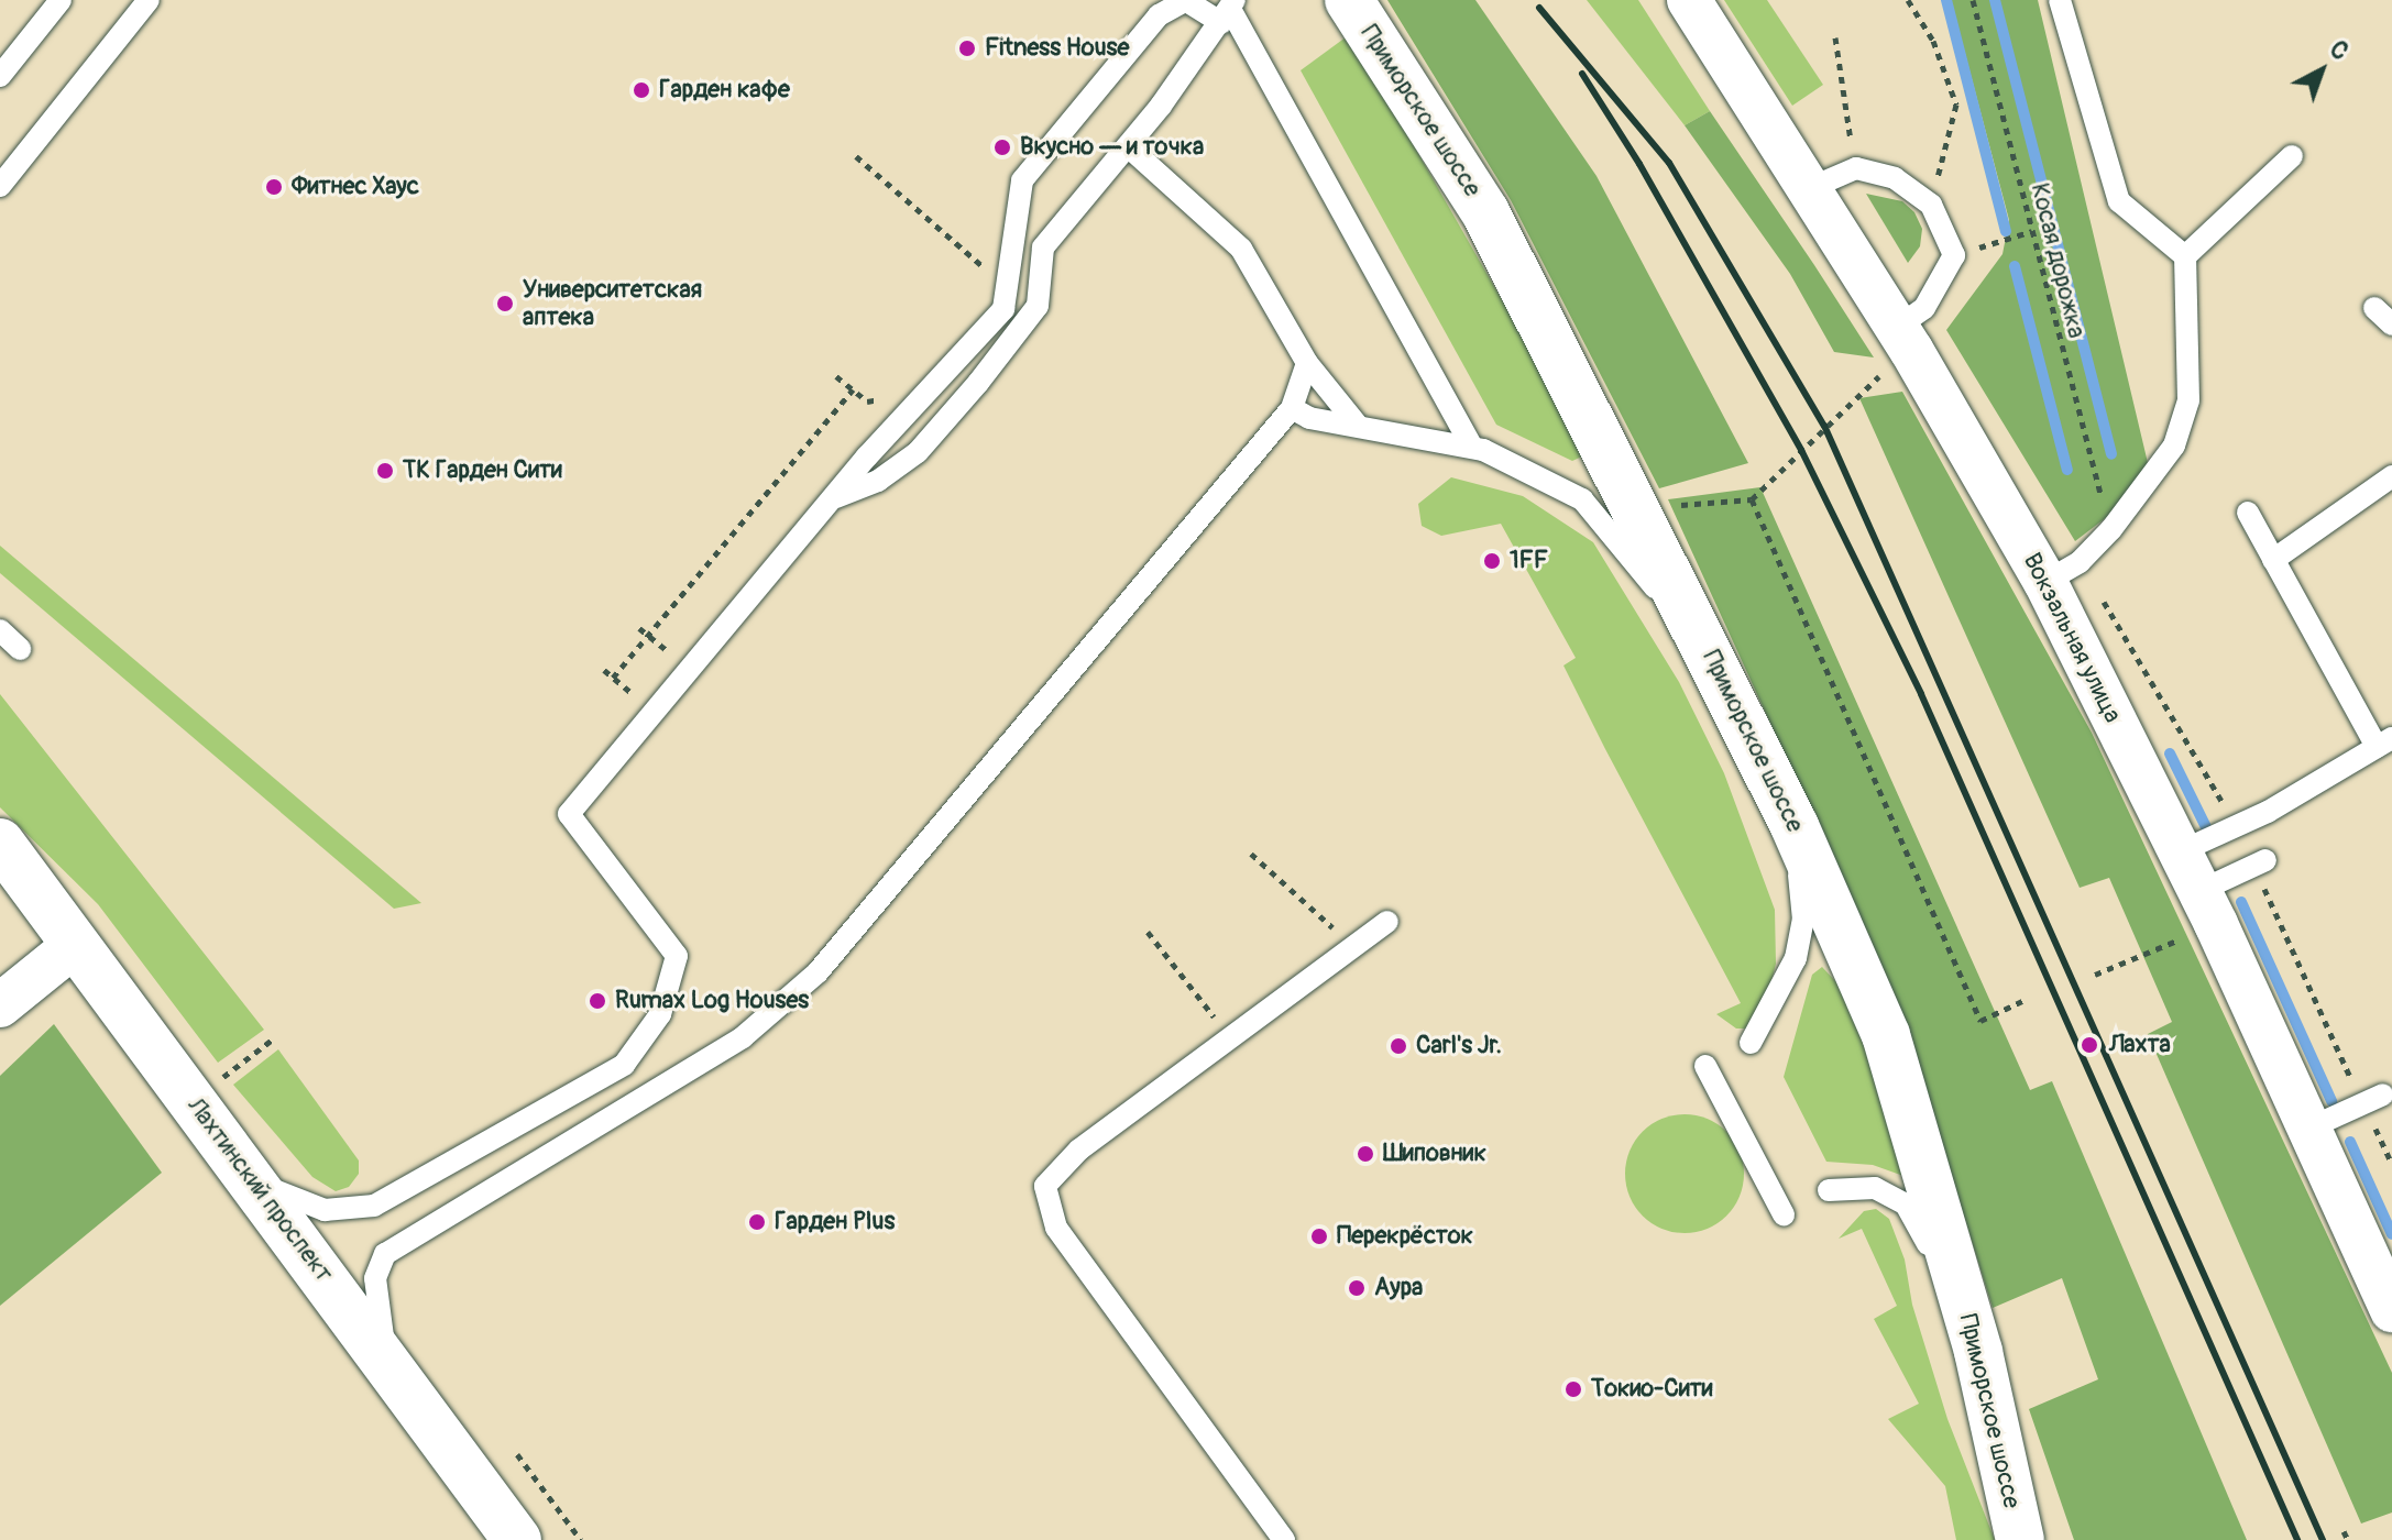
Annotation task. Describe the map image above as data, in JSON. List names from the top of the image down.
{
  "streets": {
    "main road": ["Приморское шоссе", "Лахтинский проспект"],
    "street": ["Вокзальная улица"],
    "path": ["Косая дорожка"]
  },
  "places": [
    "Fitness House",
    "Гарден кафе",
    "Вкусно — и точка",
    "Фитнес Хаус",
    "Университетская аптека",
    "ТК Гарден Сити",
    "1FF",
    "Rumax Log Houses",
    "Лахта",
    "Carl's Jr.",
    "Шиповник",
    "Гарден Plus",
    "Перекрёсток",
    "Аура",
    "Токио-Сити"
  ],
  "north": "top right"
}
